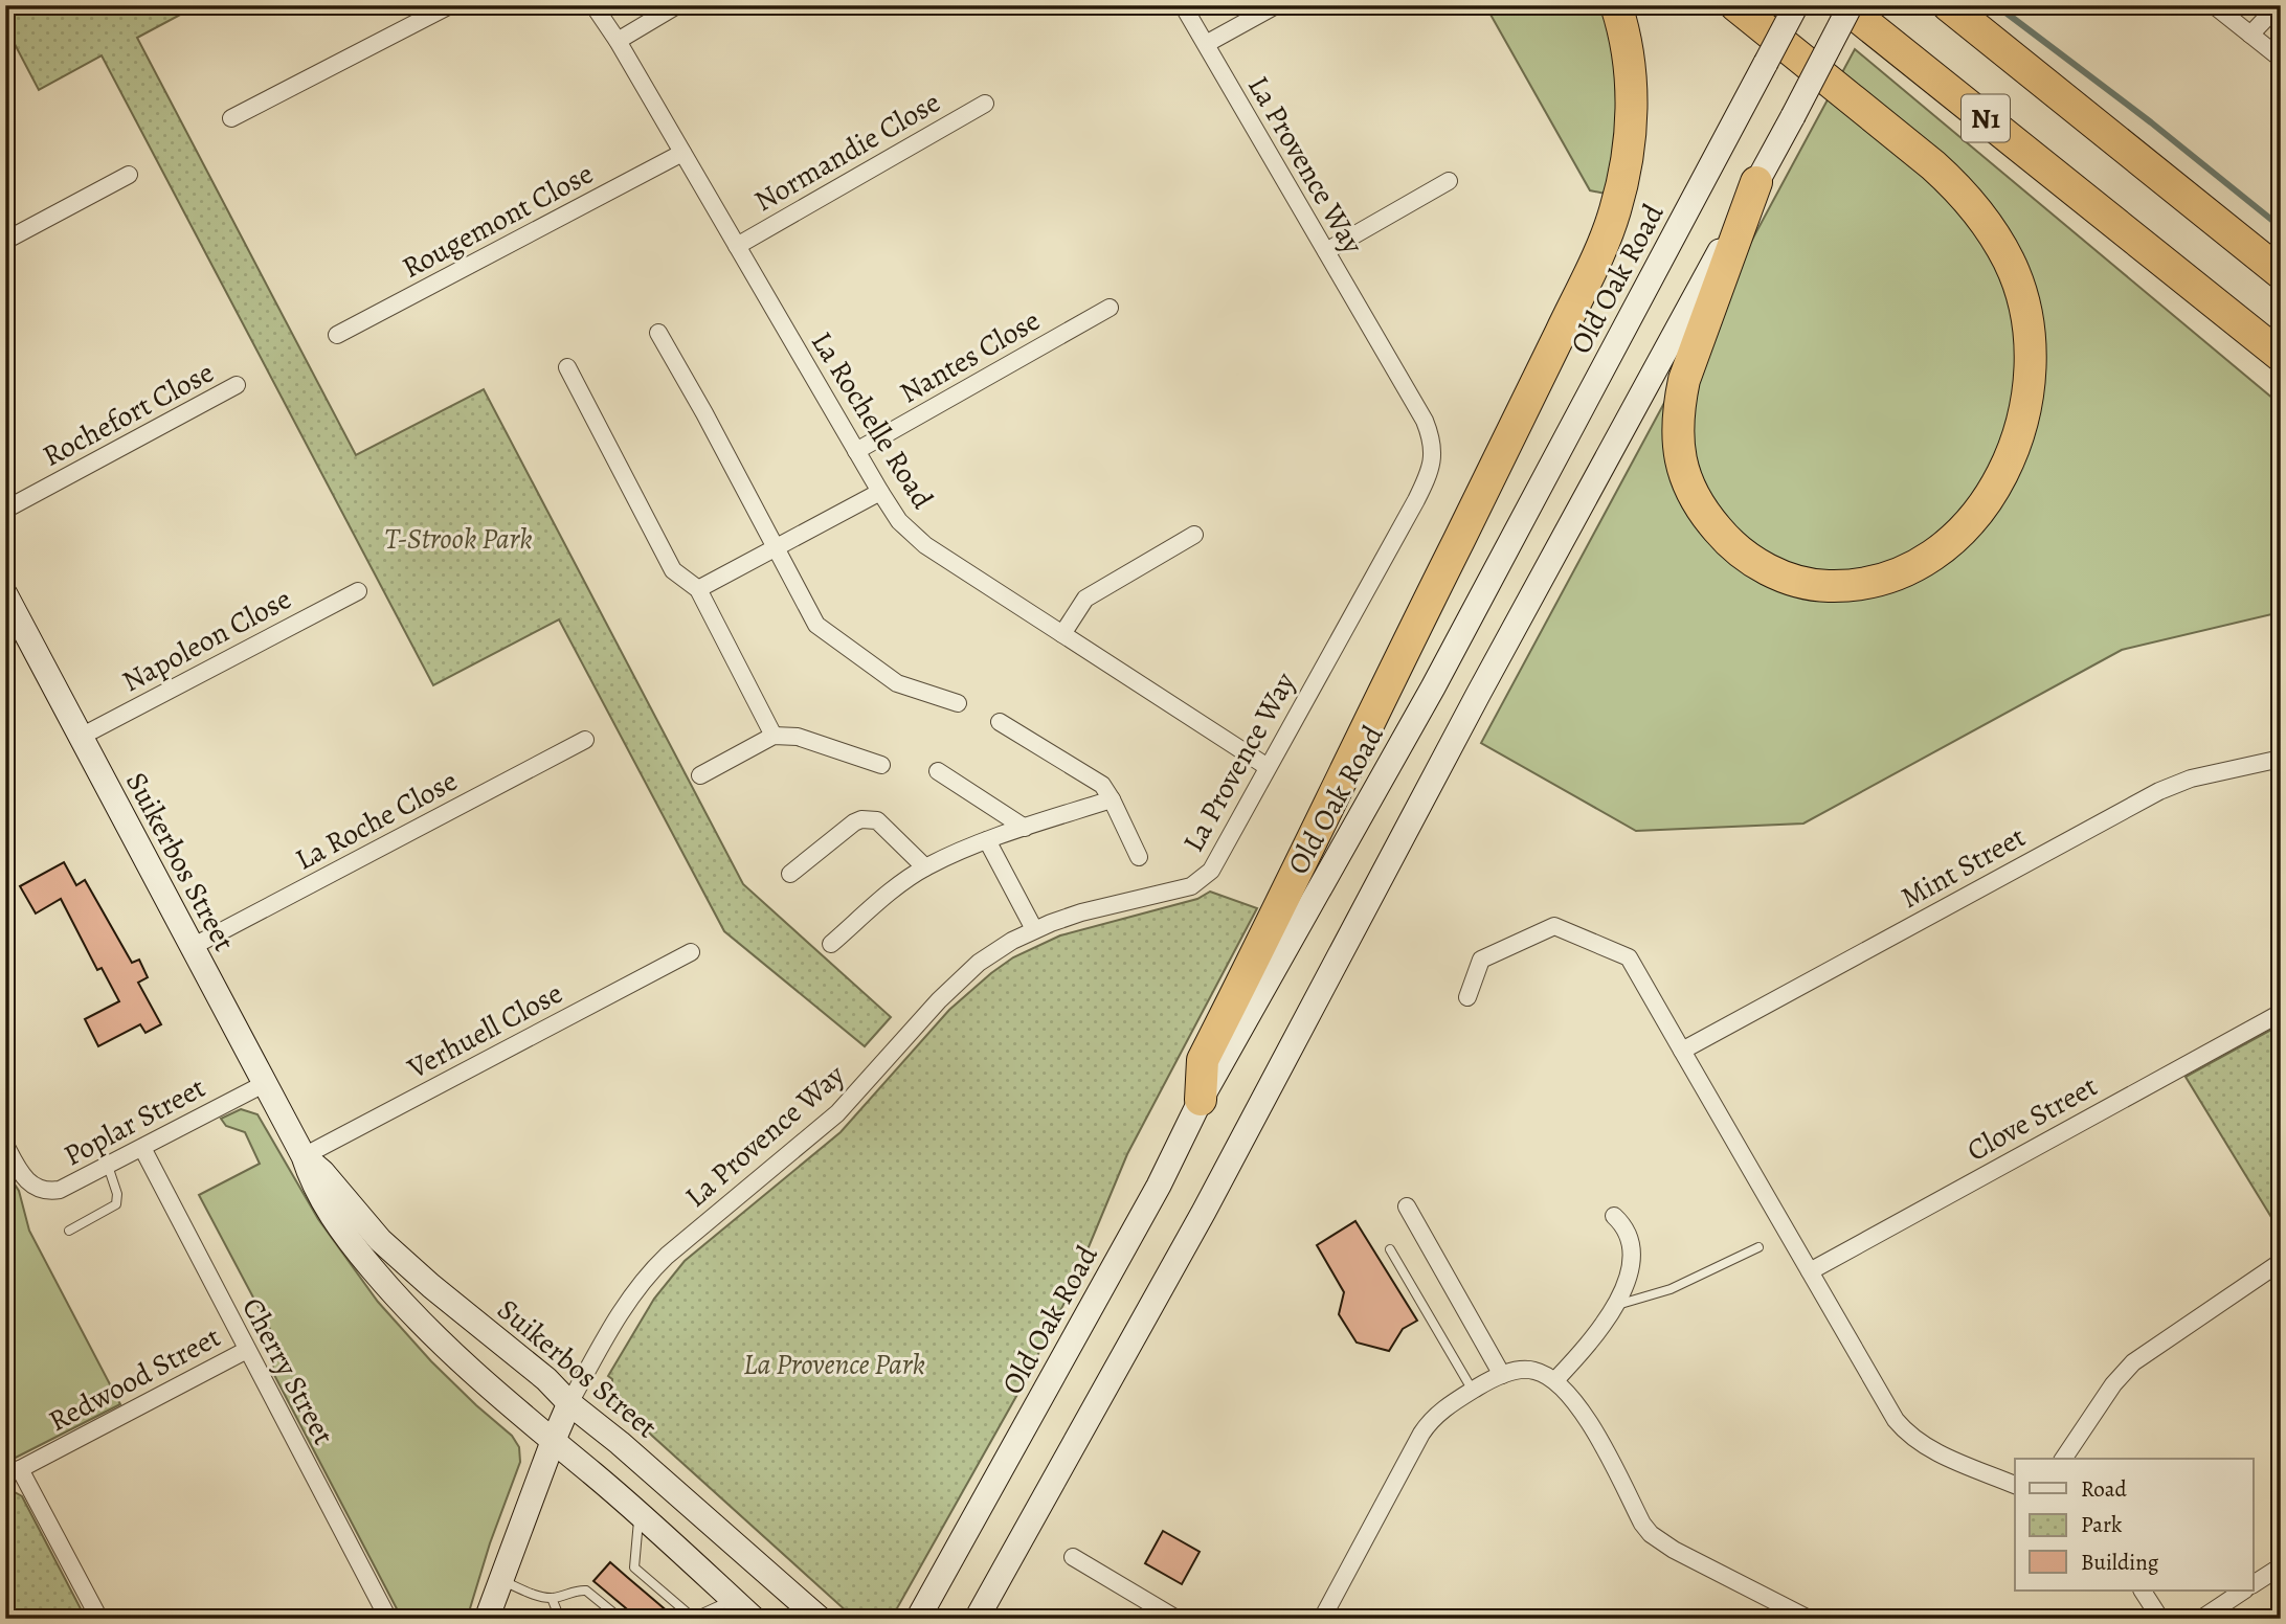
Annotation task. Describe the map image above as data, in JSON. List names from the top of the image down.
{
  "streets": {
    "highway": ["N1"],
    "main road": ["Old Oak Road", "Suikerbos Street"],
    "street": [
      "Normandie Close",
      "La Provence Way",
      "Rougemont Close",
      "Nantes Close",
      "Rochefort Close",
      "La Rochelle Road",
      "Napoleon Close",
      "La Roche Close",
      "Mint Street",
      "Verhuell Close",
      "Clove Street",
      "Poplar Street",
      "Cherry Street",
      "Redwood Street"
    ]
  },
  "crossings": [
    ["Normandie Close", "La Rochelle Road"],
    ["La Provence Way", "La Rochelle Road"],
    ["La Provence Way", "Suikerbos Street"],
    ["Rougemont Close", "La Rochelle Road"],
    ["Nantes Close", "La Rochelle Road"],
    ["Napoleon Close", "Suikerbos Street"],
    ["La Roche Close", "Suikerbos Street"],
    ["Suikerbos Street", "Verhuell Close"],
    ["Suikerbos Street", "Poplar Street"],
    ["Poplar Street", "Cherry Street"],
    ["Cherry Street", "Redwood Street"]
  ],
  "parks": ["T-Strook Park", "La Provence Park"],
  "legend": ["Road", "Park", "Building"]
}
